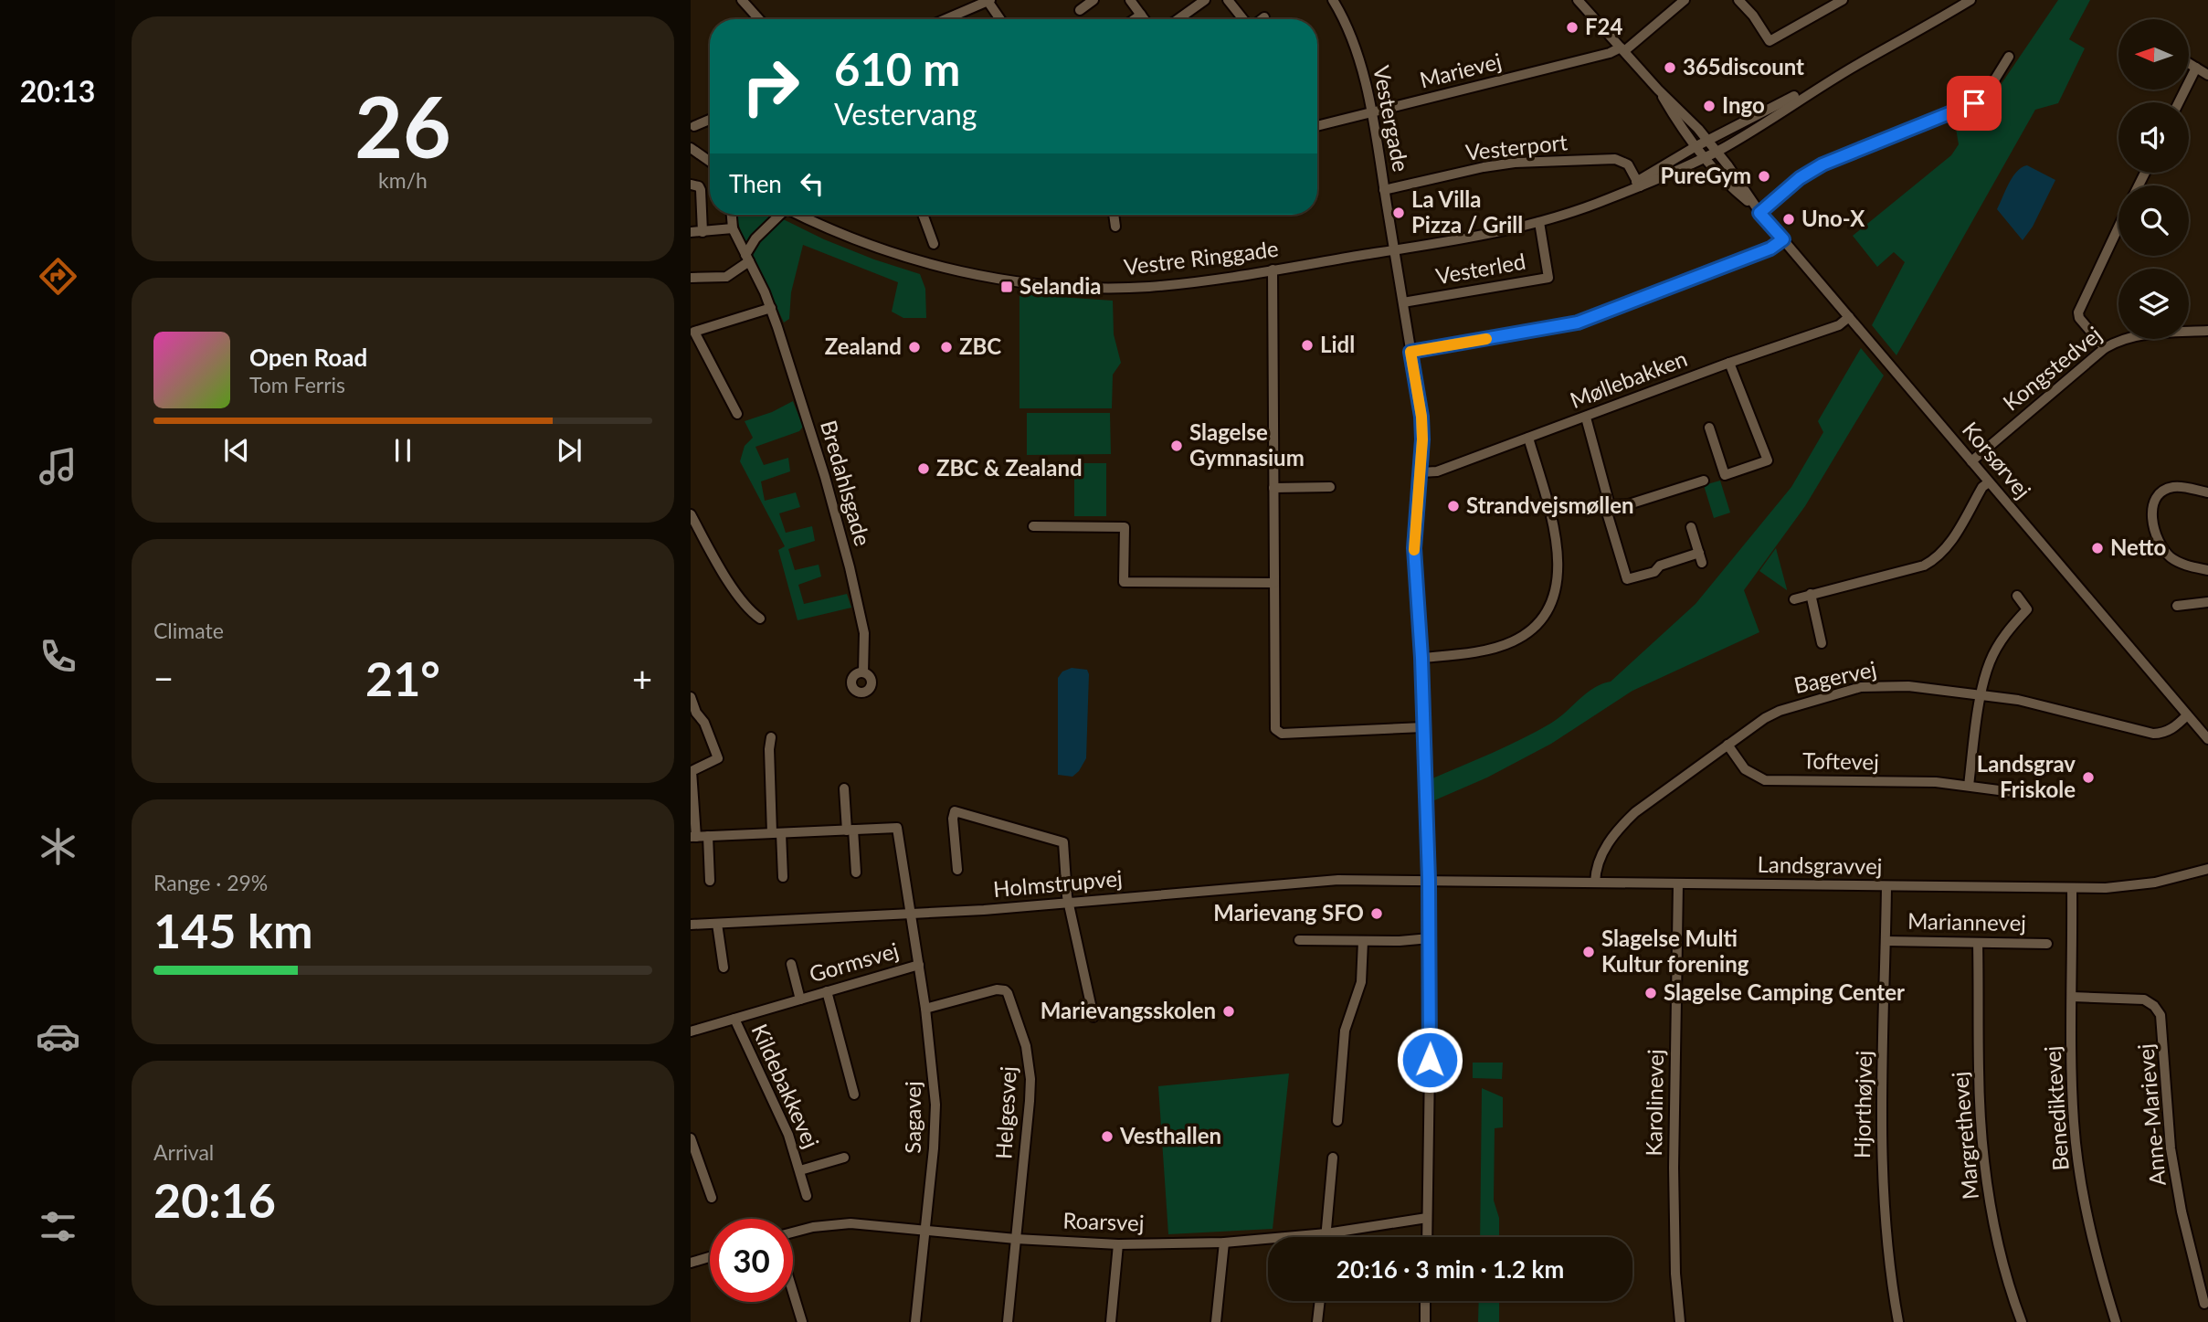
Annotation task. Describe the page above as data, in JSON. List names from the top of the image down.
{
  "streets": {
    "street": [
      "Marievej",
      "Vestergade",
      "Vesterport",
      "Vestre Ringgade",
      "Vesterled",
      "Kongstedvej",
      "Møllebakken",
      "Korsørvej",
      "Bredahlsgade",
      "Bagervej",
      "Toftevej",
      "Landsgravvej",
      "Holmstrupvej",
      "Mariannevej",
      "Gormsvej",
      "Kildebakkevej",
      "Karolinevej",
      "Hjorthøjvej",
      "Benediktevej",
      "Helgesvej",
      "Anne-Marievej",
      "Sagavej",
      "Margrethevej",
      "Roarsvej"
    ]
  },
  "crossings": [
    ["Marievej", "Vestergade"],
    ["Marievej", "Korsørvej"],
    ["Vestergade", "Vesterport"],
    ["Vestergade", "Vestre Ringgade"],
    ["Vestergade", "Vesterled"],
    ["Vestergade", "Møllebakken"],
    ["Vestergade", "Landsgravvej"],
    ["Vestergade", "Holmstrupvej"],
    ["Vestergade", "Roarsvej"],
    ["Vesterport", "Vestre Ringgade"],
    ["Vestre Ringgade", "Vesterled"],
    ["Vestre Ringgade", "Korsørvej"],
    ["Kongstedvej", "Korsørvej"],
    ["Møllebakken", "Korsørvej"],
    ["Korsørvej", "Bagervej"],
    ["Bagervej", "Toftevej"],
    ["Bagervej", "Landsgravvej"],
    ["Landsgravvej", "Holmstrupvej"],
    ["Landsgravvej", "Karolinevej"],
    ["Landsgravvej", "Hjorthøjvej"],
    ["Landsgravvej", "Benediktevej"],
    ["Holmstrupvej", "Sagavej"],
    ["Mariannevej", "Hjorthøjvej"],
    ["Mariannevej", "Margrethevej"],
    ["Gormsvej", "Kildebakkevej"],
    ["Gormsvej", "Sagavej"],
    ["Benediktevej", "Anne-Marievej"],
    ["Helgesvej", "Sagavej"],
    ["Helgesvej", "Roarsvej"],
    ["Sagavej", "Roarsvej"]
  ],
  "places": {
    "other": [
      "F24",
      "365discount",
      "Ingo",
      "PureGym",
      "La Villa Pizza / Grill",
      "Uno-X",
      "Lidl",
      "Zealand",
      "ZBC",
      "Slagelse Gymnasium",
      "ZBC & Zealand",
      "Strandvejsmøllen",
      "Netto",
      "Landsgrav Friskole",
      "Marievang SFO",
      "Slagelse Multi Kultur forening",
      "Slagelse Camping Center",
      "Marievangsskolen",
      "Vesthallen"
    ],
    "transit": ["Selandia"]
  },
  "north": "left",
  "page": {
    "tabs": "20:13",
    "tile": [
      ["26", "km/h"],
      "Climate",
      ["Range · 29%", "145 km"],
      ["Arrival", "20:16"]
    ],
    "turn": ["610 m", "Vestervang"],
    "then": "Then",
    "song": ["Open Road", "Tom Ferris"],
    "heat": ["−", "21°", "+"],
    "limit": "30",
    "trip": "20:16 · 3 min · 1.2 km"
  }
}
